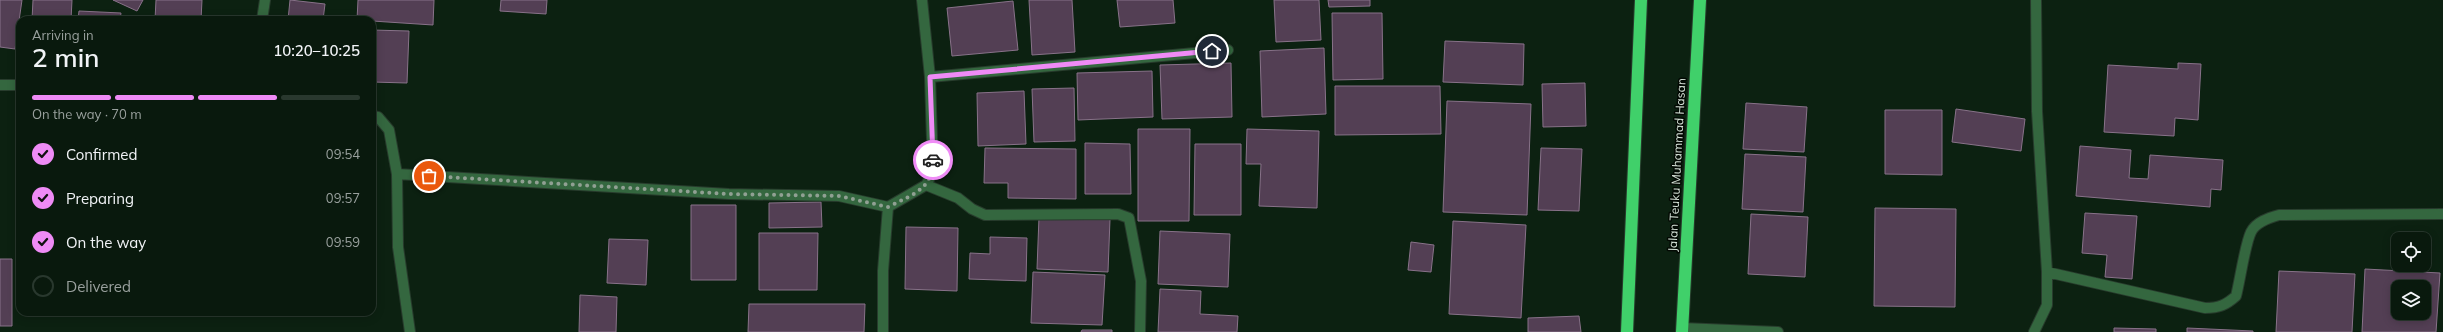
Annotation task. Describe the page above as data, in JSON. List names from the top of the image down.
{
  "streets": {
    "highway": ["Jalan Teuku Muhammad Hasan"]
  },
  "page": {
    "heading": ["2 min", "Arriving in", "10:20–10:25"],
    "bar": "On the way · 70 m",
    "list": [
      ["Confirmed", "09:54"],
      ["Preparing", "09:57"],
      ["On the way", "09:59"],
      "Delivered"
    ]
  }
}
